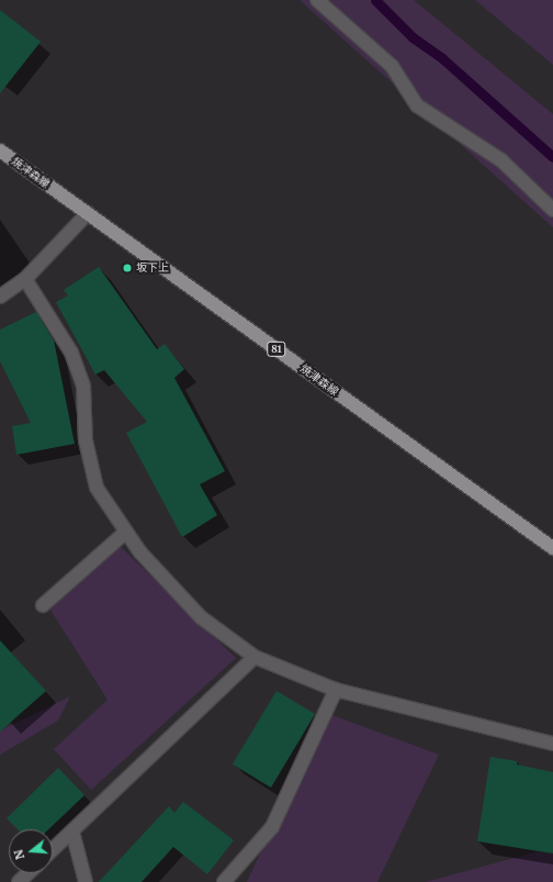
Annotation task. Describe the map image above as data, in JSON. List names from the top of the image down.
{
  "streets": {
    "main road": ["焼津森線", "81"]
  },
  "places": ["坂下上"],
  "north": "left"
}
